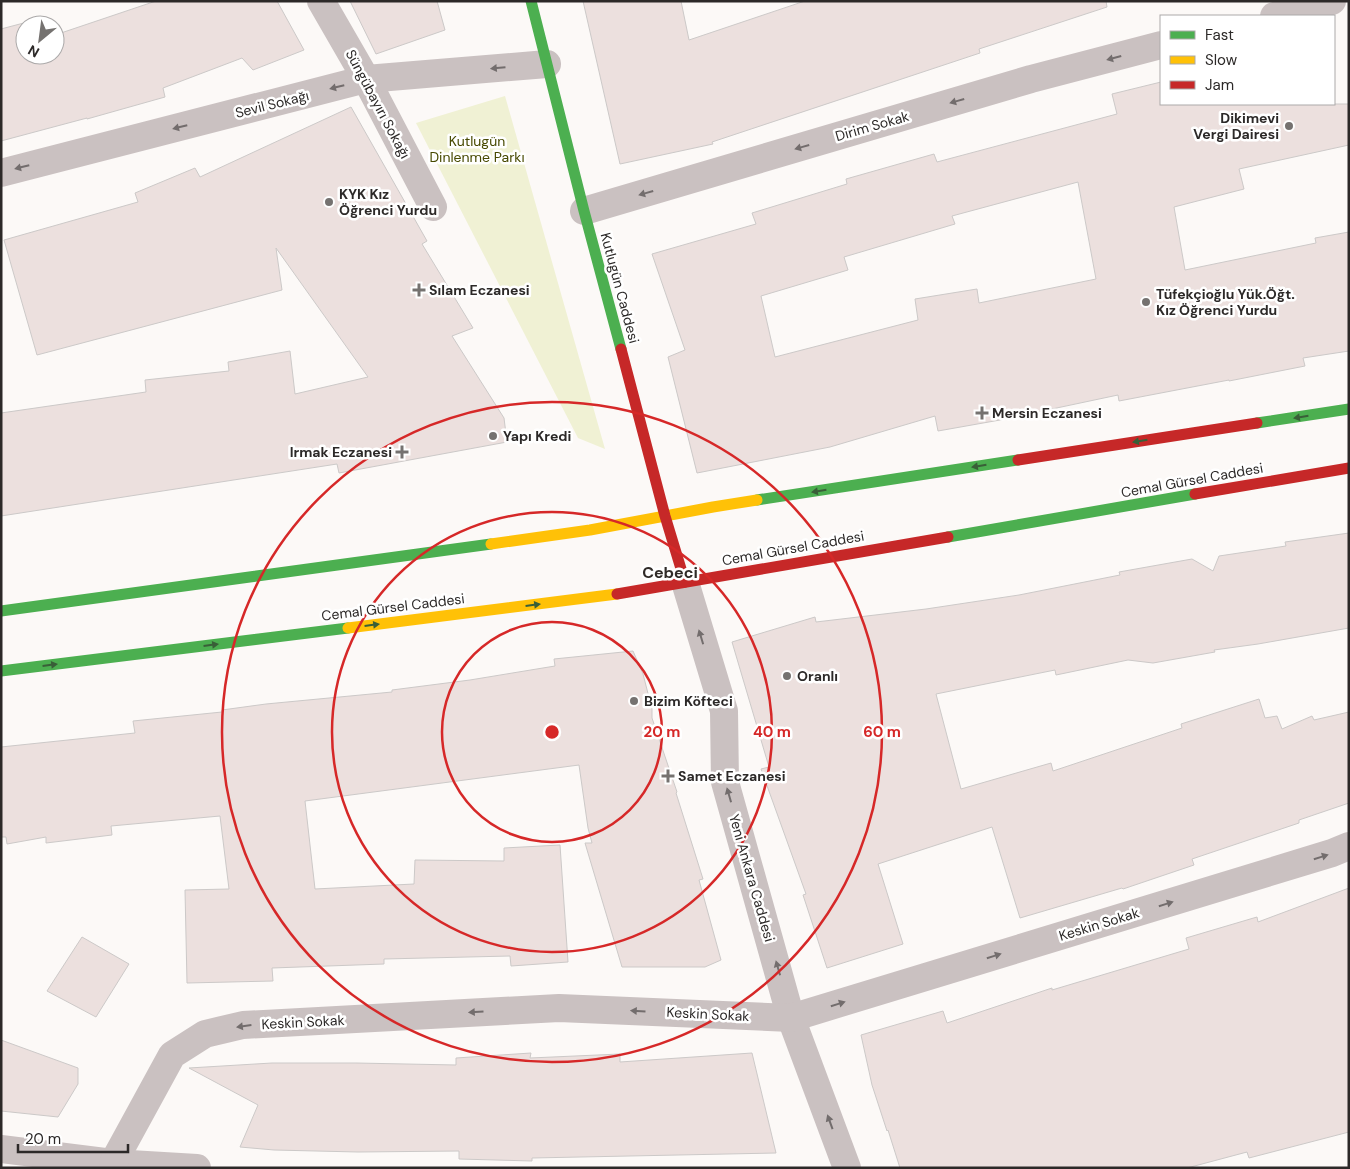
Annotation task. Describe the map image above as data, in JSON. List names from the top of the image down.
{
  "streets": {
    "main road": ["Kutlugün Caddesi", "Cemal Gürsel Caddesi"],
    "street": [
      "Sevil Sokağı",
      "Süngübayırı Sokağı",
      "Dirim Sokak",
      "Yeni Ankara Caddesi",
      "Keskin Sokak"
    ]
  },
  "crossings": [
    ["Sevil Sokağı", "Süngübayırı Sokağı"],
    ["Sevil Sokağı", "Kutlugün Caddesi"],
    ["Dirim Sokak", "Kutlugün Caddesi"],
    ["Kutlugün Caddesi", "Cemal Gürsel Caddesi"],
    ["Kutlugün Caddesi", "Yeni Ankara Caddesi"],
    ["Cemal Gürsel Caddesi", "Yeni Ankara Caddesi"],
    ["Yeni Ankara Caddesi", "Keskin Sokak"]
  ],
  "one_way": ["Sevil Sokağı", "Dirim Sokak", "Yeni Ankara Caddesi"],
  "districts": ["Cebeci"],
  "parks": ["Kutlugün Dinlenme Parkı"],
  "places": {
    "other": [
      "Dikimevi Vergi Dairesi",
      "KYK Kız Öğrenci Yurdu",
      "Tüfekçioğlu Yük.Öğt. Kız Öğrenci Yurdu",
      "Yapı Kredi",
      "Oranlı",
      "Bizim Köfteci"
    ],
    "health": [
      "Sılam Eczanesi",
      "Mersin Eczanesi",
      "Irmak Eczanesi",
      "Samet Eczanesi"
    ]
  },
  "legend": ["Fast", "Slow", "Jam"],
  "scale_bar": "20 m",
  "north": "bottom left",
  "rings": ["20 m", "40 m", "60 m"]
}
